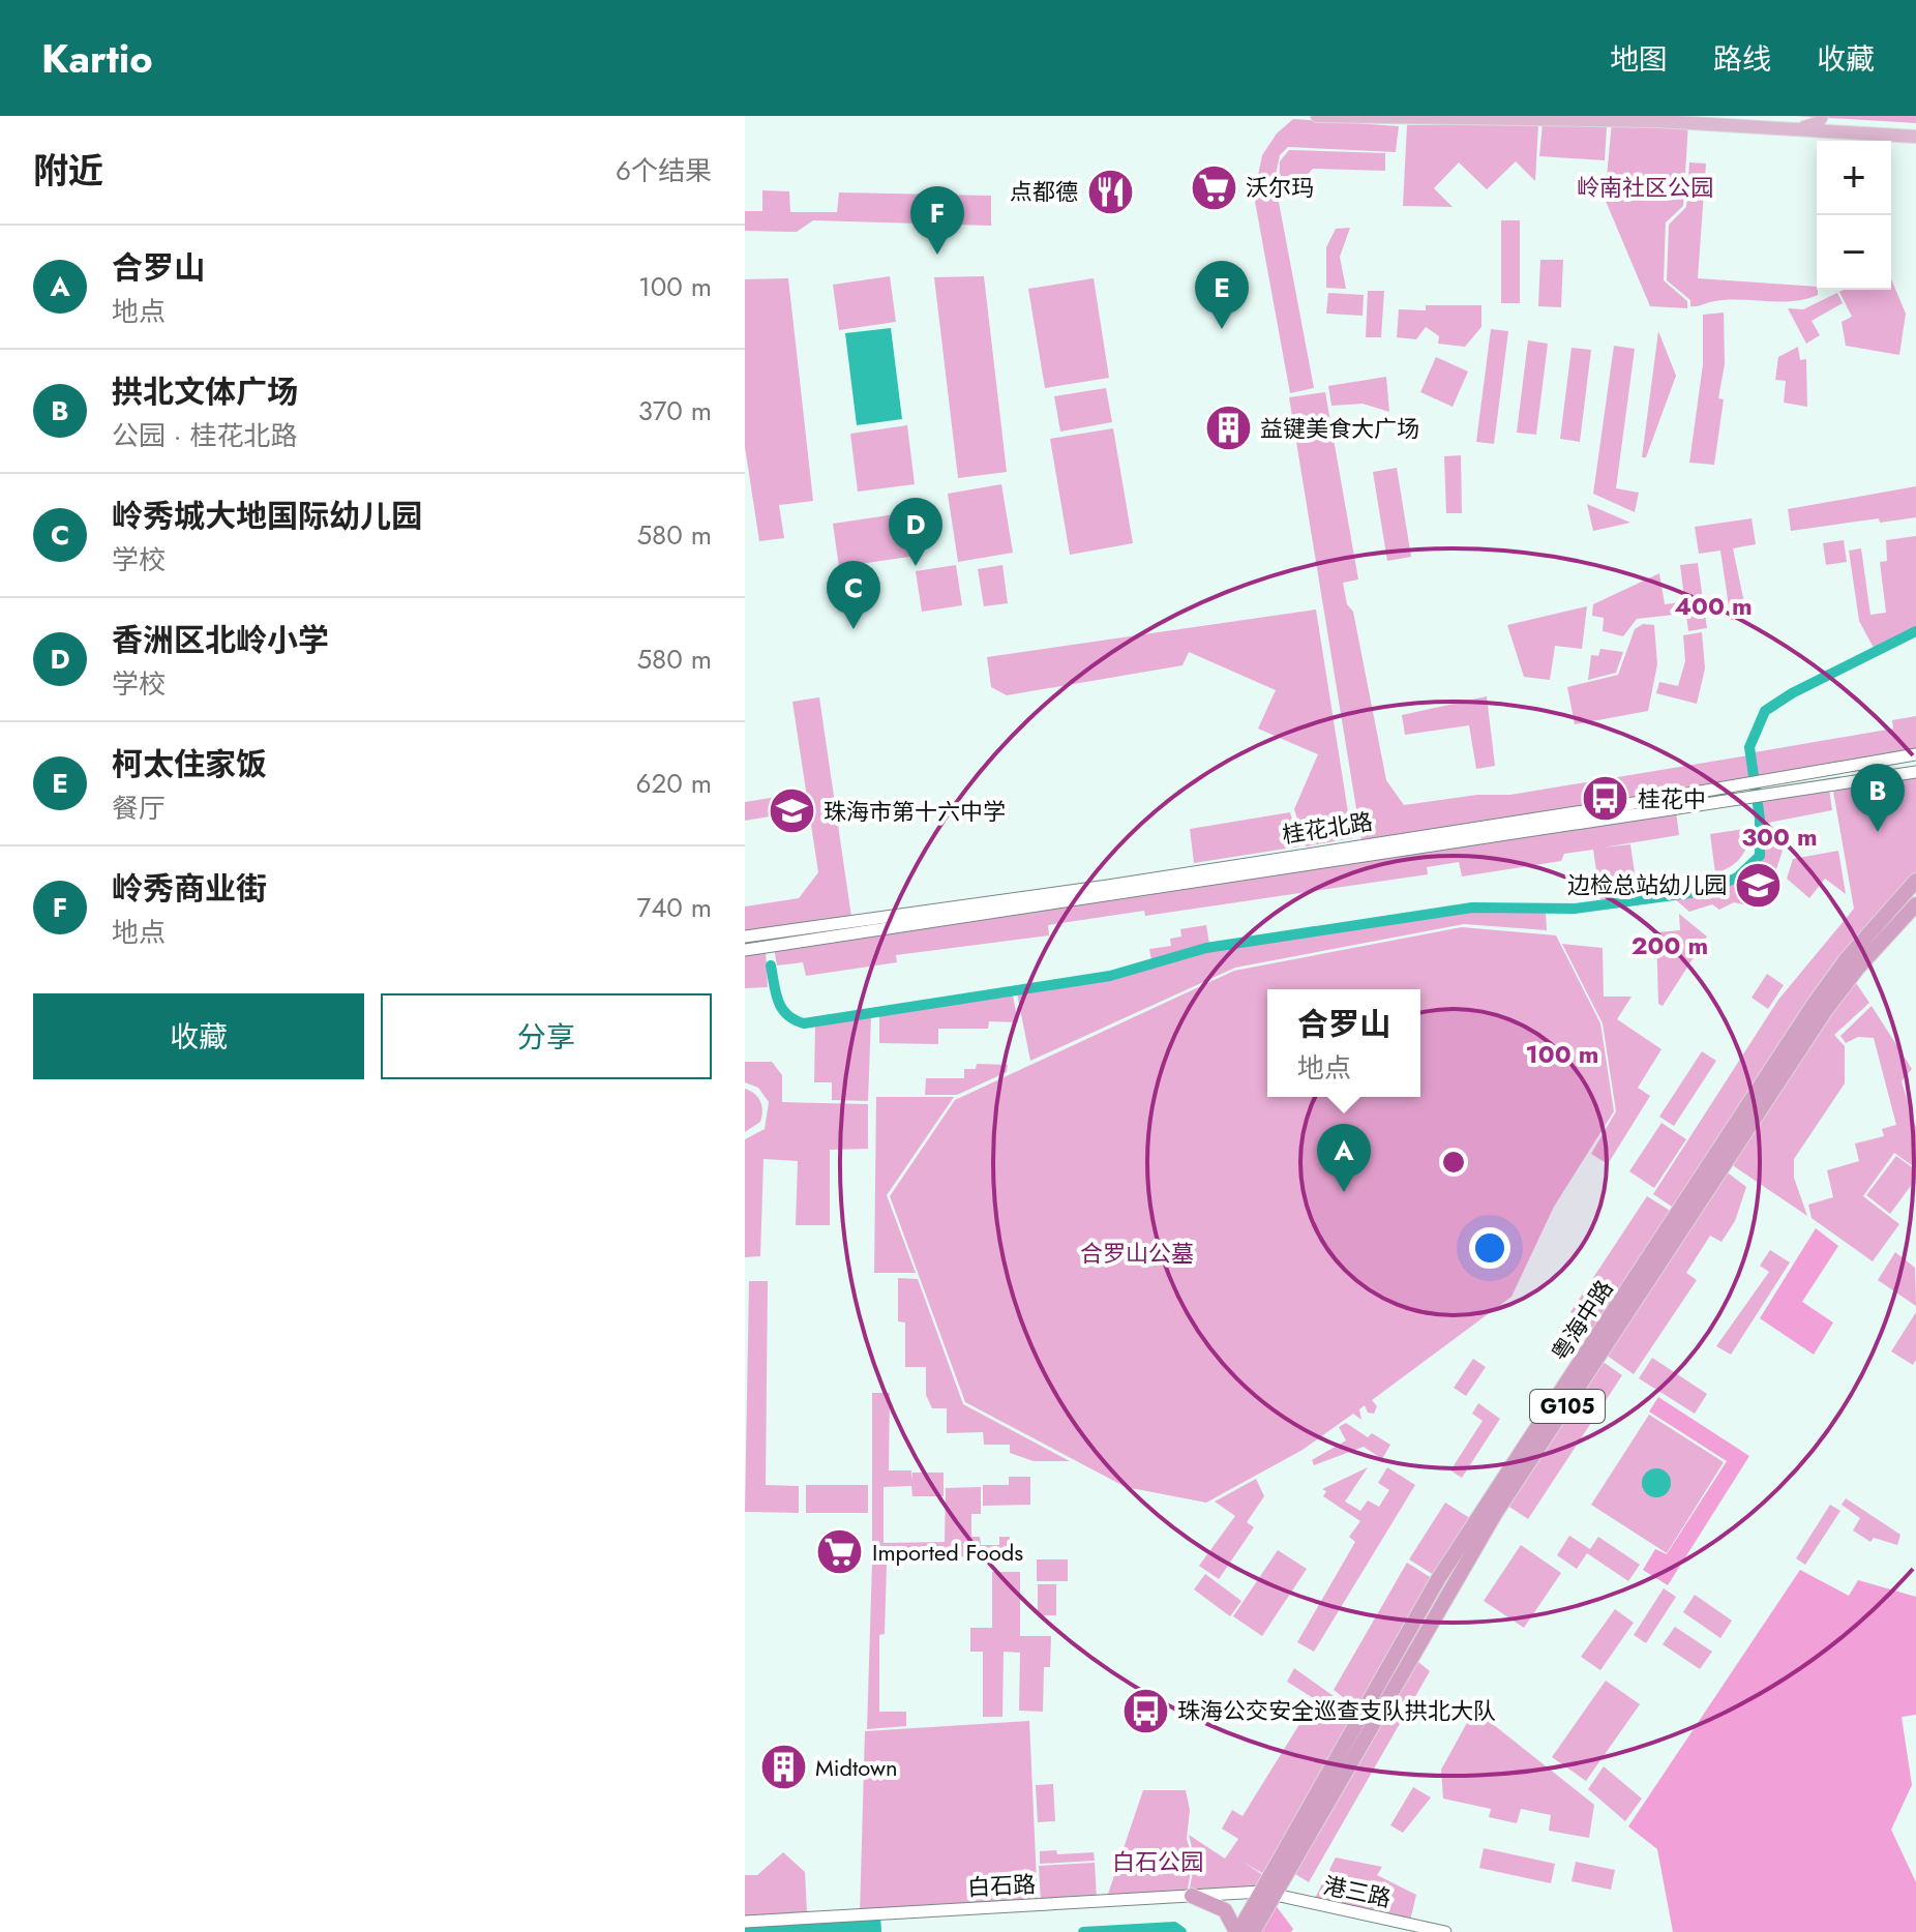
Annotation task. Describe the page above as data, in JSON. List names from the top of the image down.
{
  "streets": {
    "highway": ["粤海中路", "G105"],
    "main road": ["桂花北路", "白石路", "港三路"]
  },
  "crossings": [
    ["粤海中路", "白石路"],
    ["粤海中路", "港三路"],
    ["白石路", "港三路"]
  ],
  "parks": ["岭南社区公园", "合罗山公墓", "白石公园"],
  "places": {
    "supermarket": ["沃尔玛", "Imported Foods"],
    "restaurant": ["点都德"],
    "building": ["益键美食大广场", "Midtown"],
    "bus stop": ["桂花中", "珠海公交安全巡查支队拱北大队"],
    "school or university": ["珠海市第十六中学", "边检总站幼儿园"]
  },
  "page": {
    "header": "Kartio",
    "nav": ["地图", "路线", "收藏"],
    "heading": ["附近", "6个结果"],
    "map_buttons": ["+", "−"],
    "pins": [
      "F",
      "E",
      "D",
      "C",
      "B",
      "A"
    ],
    "list": [
      {
        "mark": "A",
        "name": "合罗山",
        "note": "地点",
        "value": "100 m"
      },
      {
        "mark": "B",
        "name": "拱北文体广场",
        "note": "公园 · 桂花北路",
        "value": "370 m"
      },
      {
        "mark": "C",
        "name": "岭秀城大地国际幼儿园",
        "note": "学校",
        "value": "580 m"
      },
      {
        "mark": "D",
        "name": "香洲区北岭小学",
        "note": "学校",
        "value": "580 m"
      },
      {
        "mark": "E",
        "name": "柯太住家饭",
        "note": "餐厅",
        "value": "620 m"
      },
      {
        "mark": "F",
        "name": "岭秀商业街",
        "note": "地点",
        "value": "740 m"
      }
    ],
    "buttons": ["收藏", "分享"],
    "popup": ["合罗山", "地点"]
  },
  "rings": [
    "400 m",
    "300 m",
    "200 m",
    "100 m"
  ]
}
